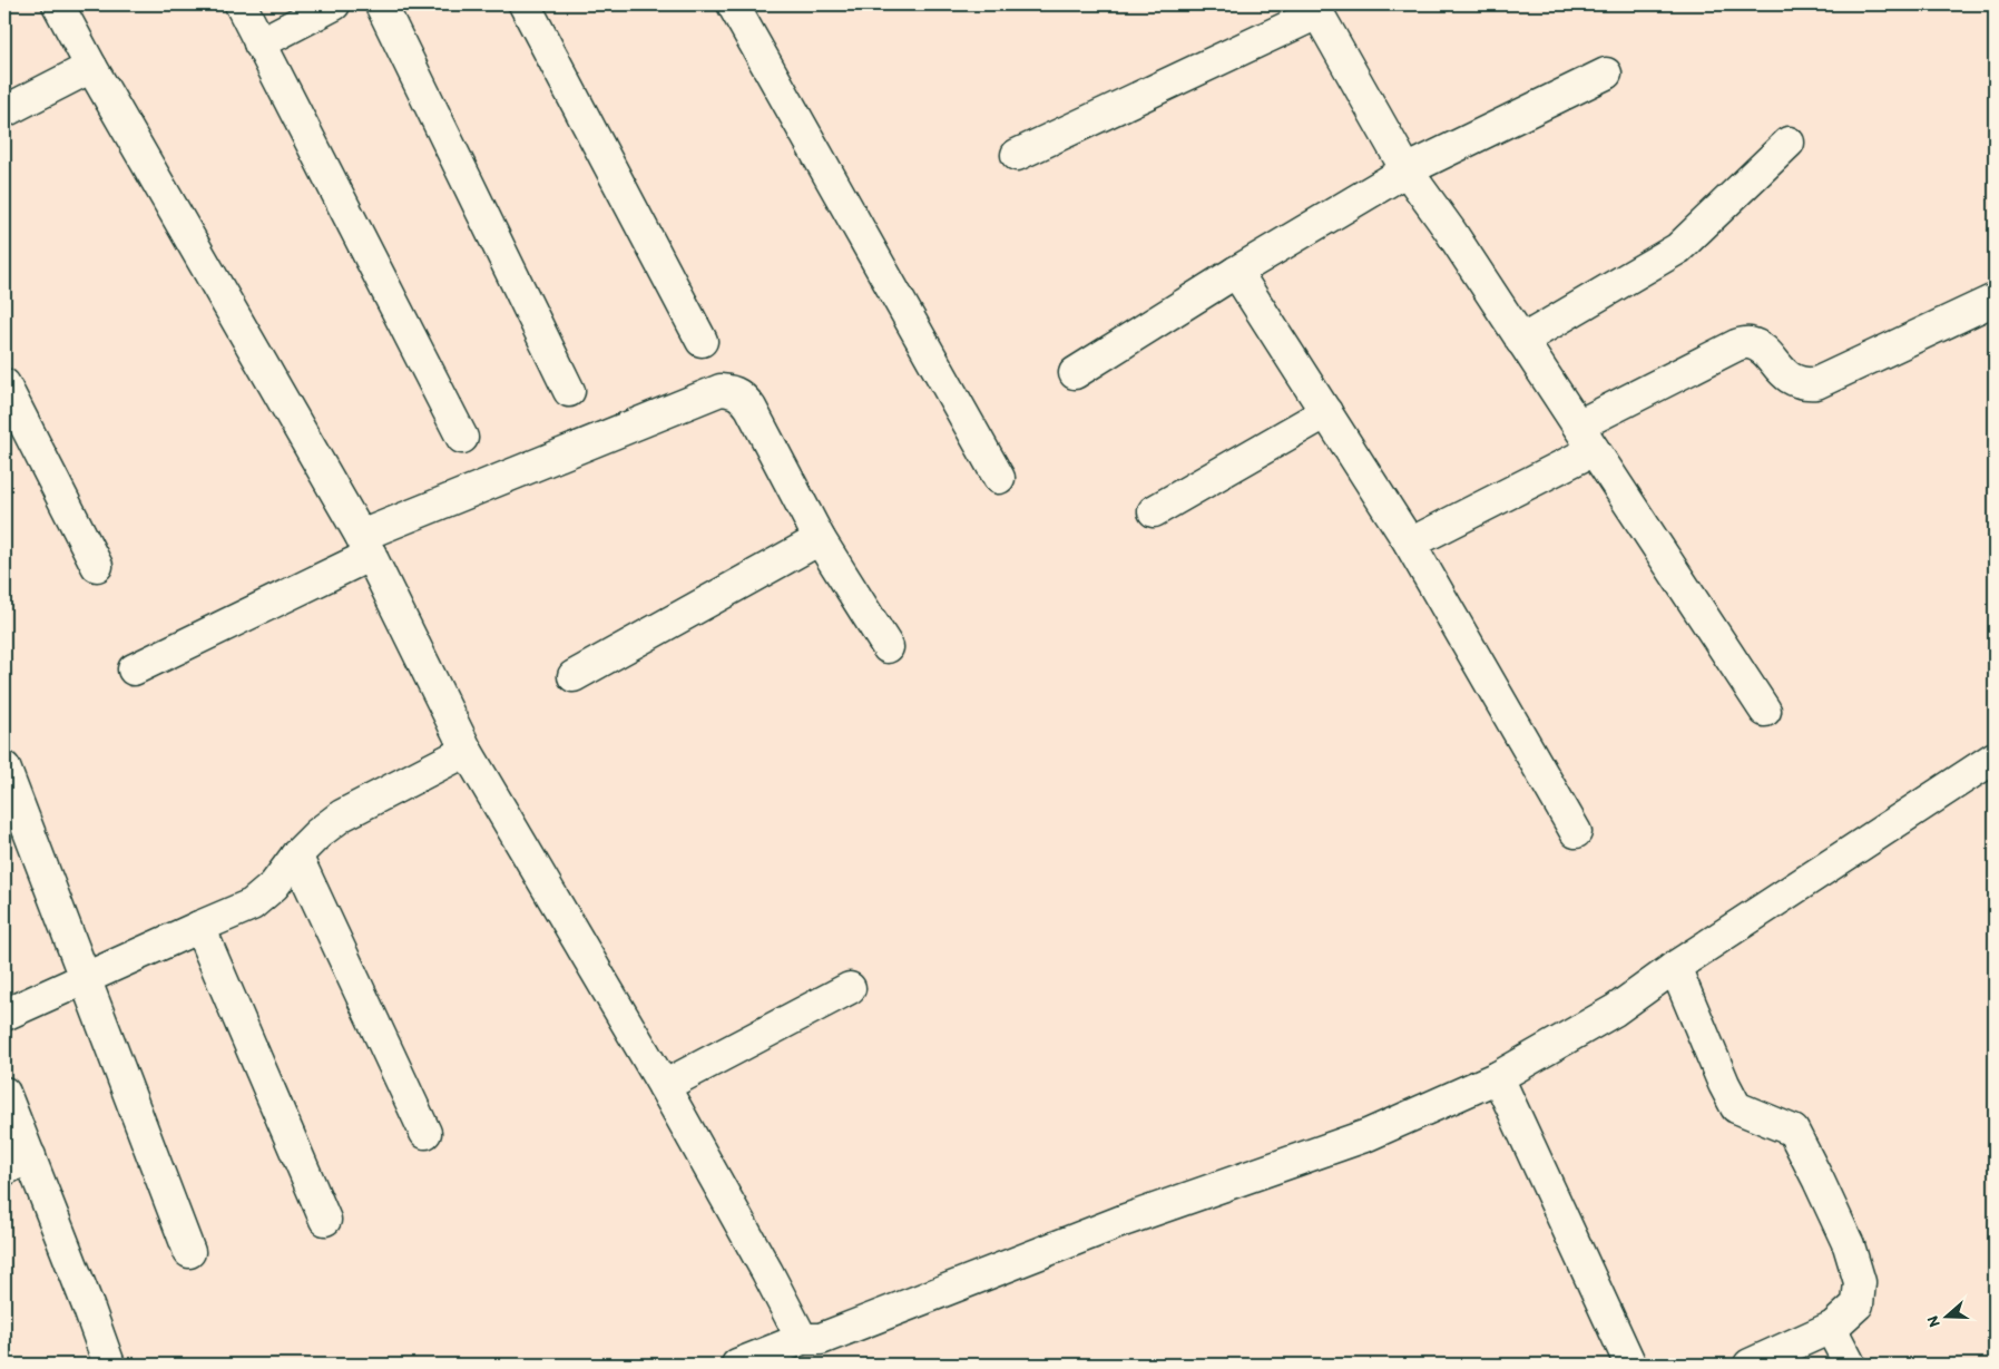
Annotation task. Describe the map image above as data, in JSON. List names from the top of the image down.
{
  "north": "left"
}
